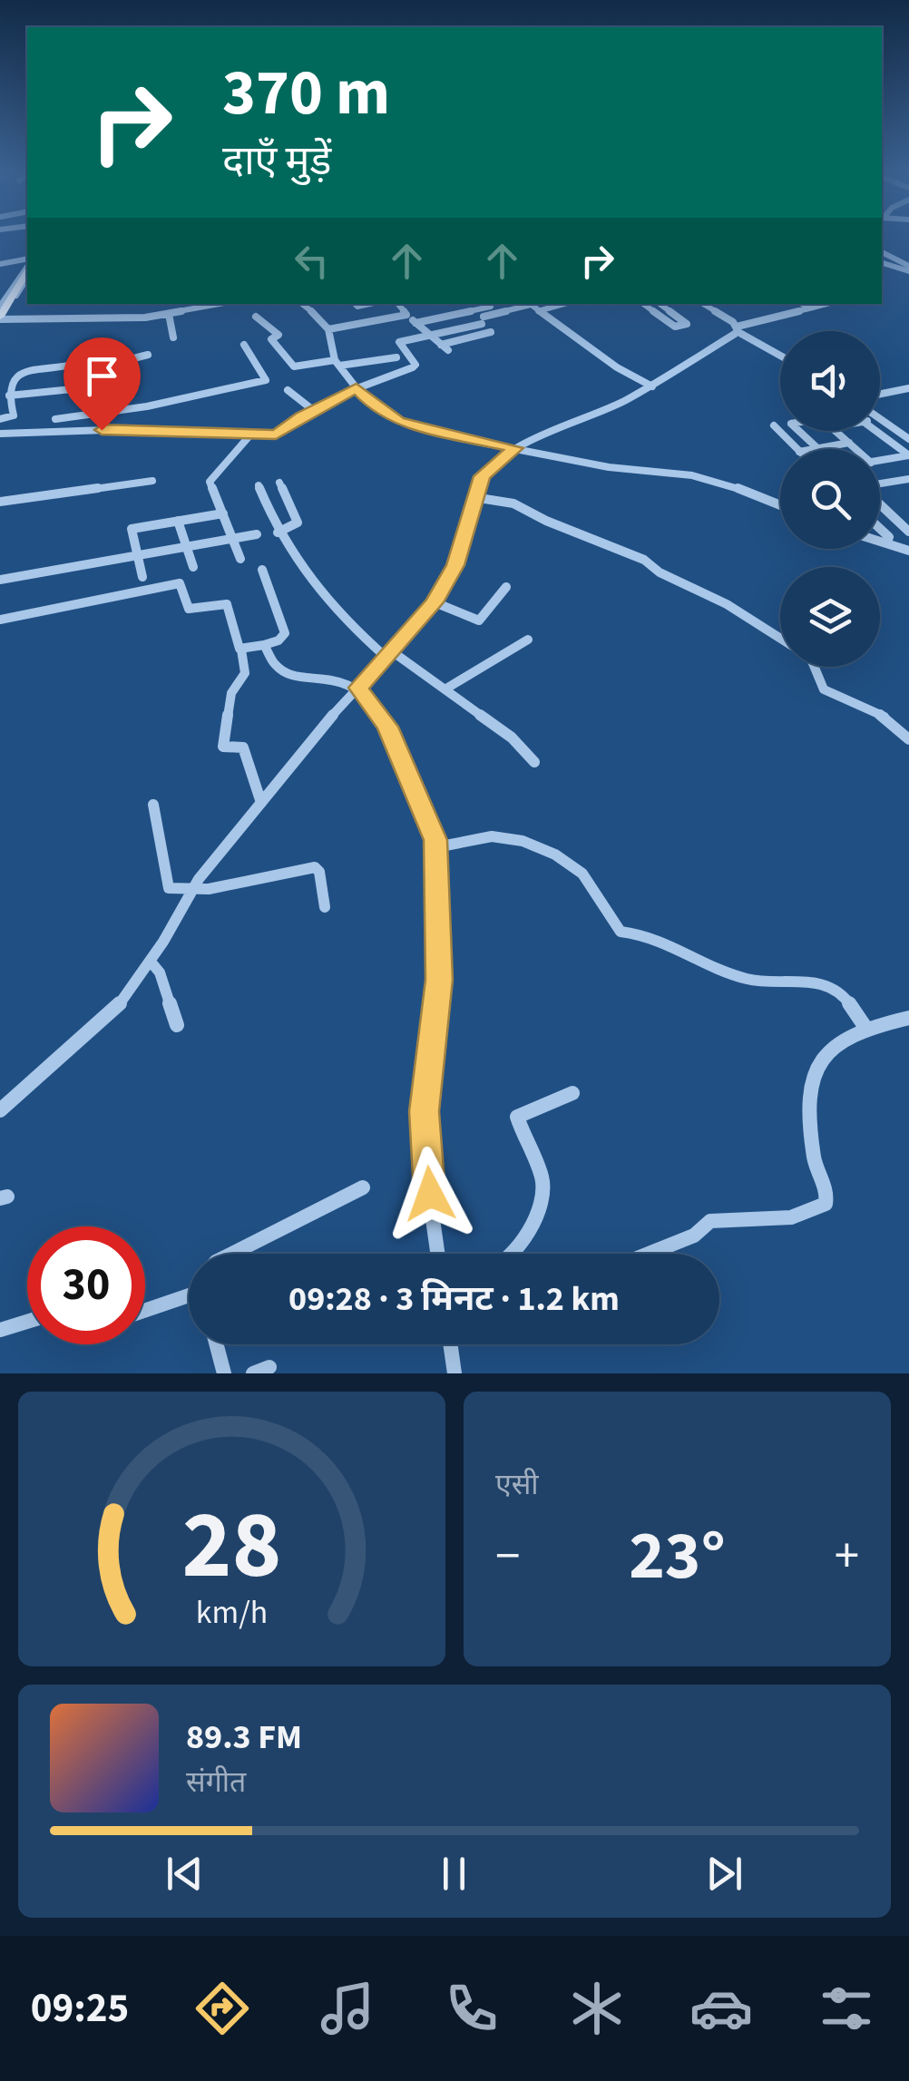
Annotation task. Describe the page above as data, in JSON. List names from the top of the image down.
{
  "page": {
    "turn": ["370 m", "दाएँ मुड़ें"],
    "limit": "30",
    "trip": "09:28 · 3 मिनट · 1.2 km",
    "tile": "एसी",
    "heat": ["−", "23°", "+"],
    "song": ["89.3 FM", "संगीत"],
    "tabs": "09:25",
    "gauge": ["28", "km/h"]
  }
}
